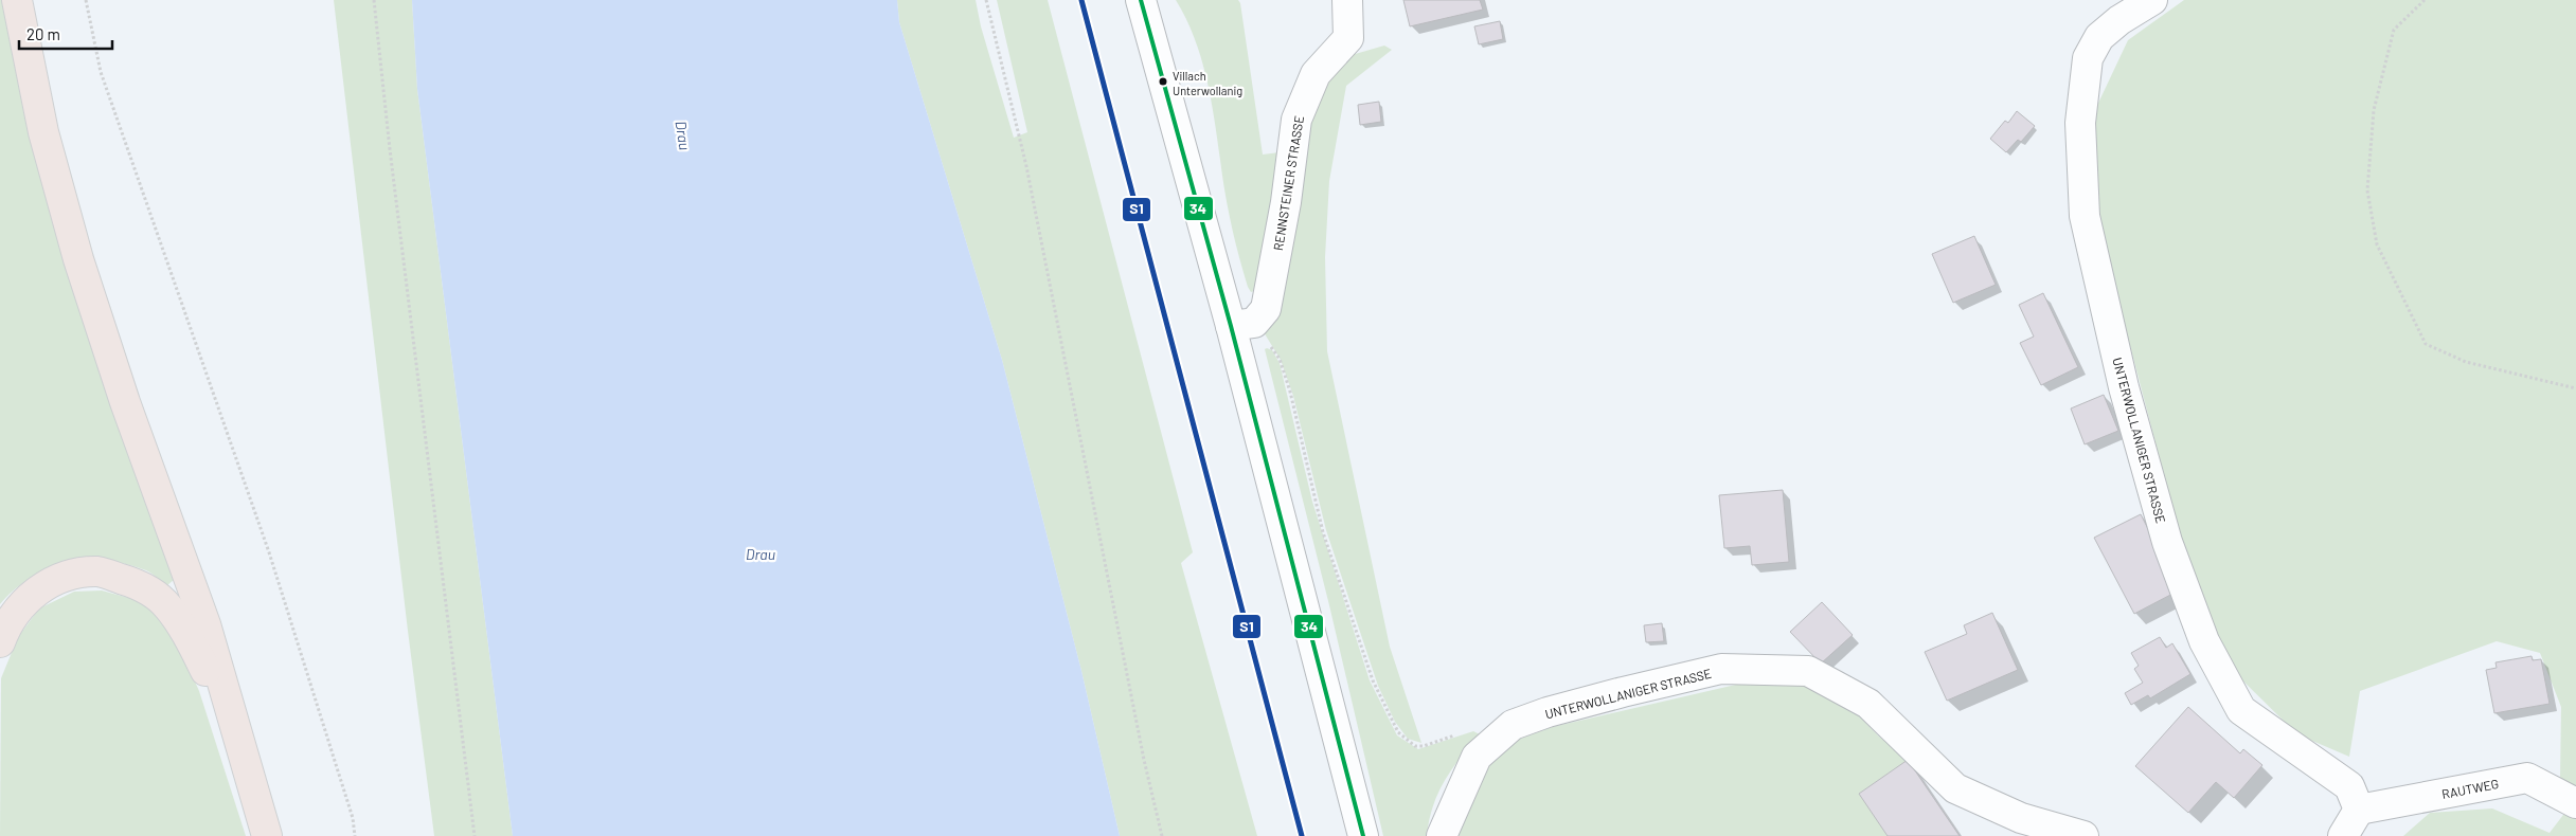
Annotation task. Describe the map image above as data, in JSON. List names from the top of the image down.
{
  "streets": {
    "street": ["RENNSTEINER STRASSE", "UNTERWOLLANIGER STRASSE", "RAUTWEG"]
  },
  "crossings": [
    ["UNTERWOLLANIGER STRASSE", "RAUTWEG"]
  ],
  "water": ["Drau"],
  "places": ["Villach Unterwollanig"],
  "lines": ["transit line S1", "transit line 34"],
  "scale_bar": "20 m"
}
